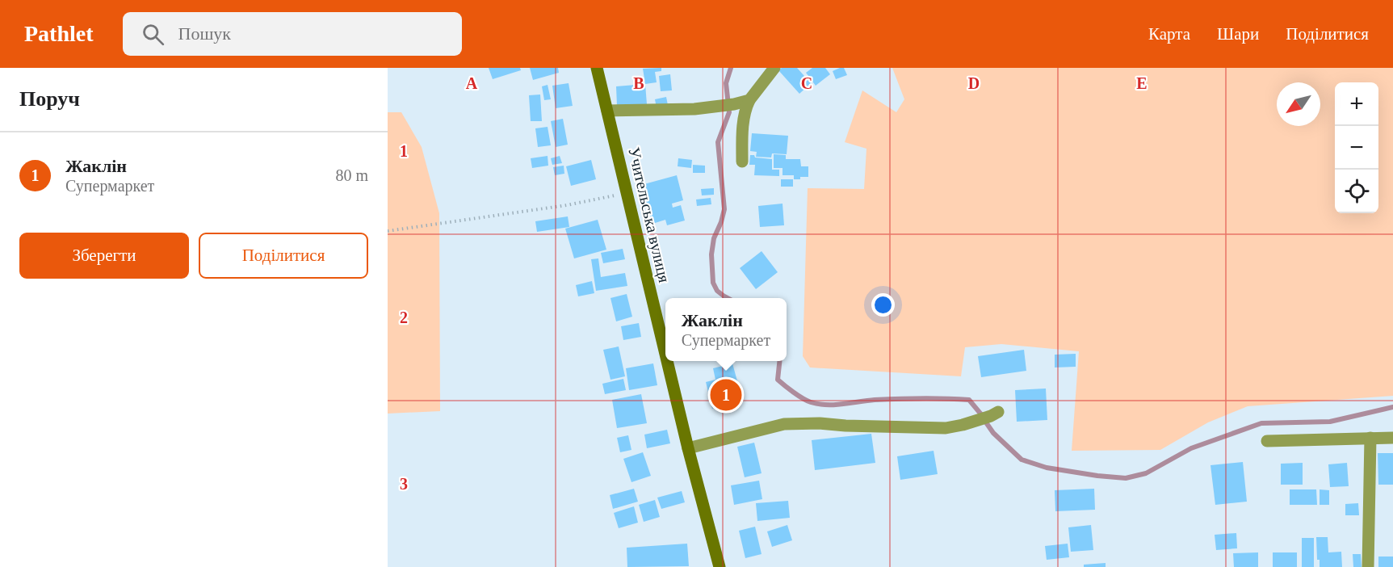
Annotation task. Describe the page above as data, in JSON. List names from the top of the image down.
{
  "streets": {
    "main road": ["Учительська вулиця"]
  },
  "north": "bottom left",
  "page": {
    "header": "Pathlet",
    "search": "Пошук",
    "nav": ["Карта", "Шари", "Поділитися"],
    "heading": "Поруч",
    "map_buttons": ["+", "−"],
    "list": [
      {
        "mark": "1",
        "name": "Жаклін",
        "note": "Супермаркет",
        "value": "80 m"
      }
    ],
    "buttons": ["Зберегти", "Поділитися"],
    "popup": ["Жаклін", "Супермаркет"],
    "pins": "1"
  },
  "grid": {
    "columns": [
      "A",
      "B",
      "C",
      "D",
      "E"
    ],
    "rows": ["1", "2", "3"]
  }
}
